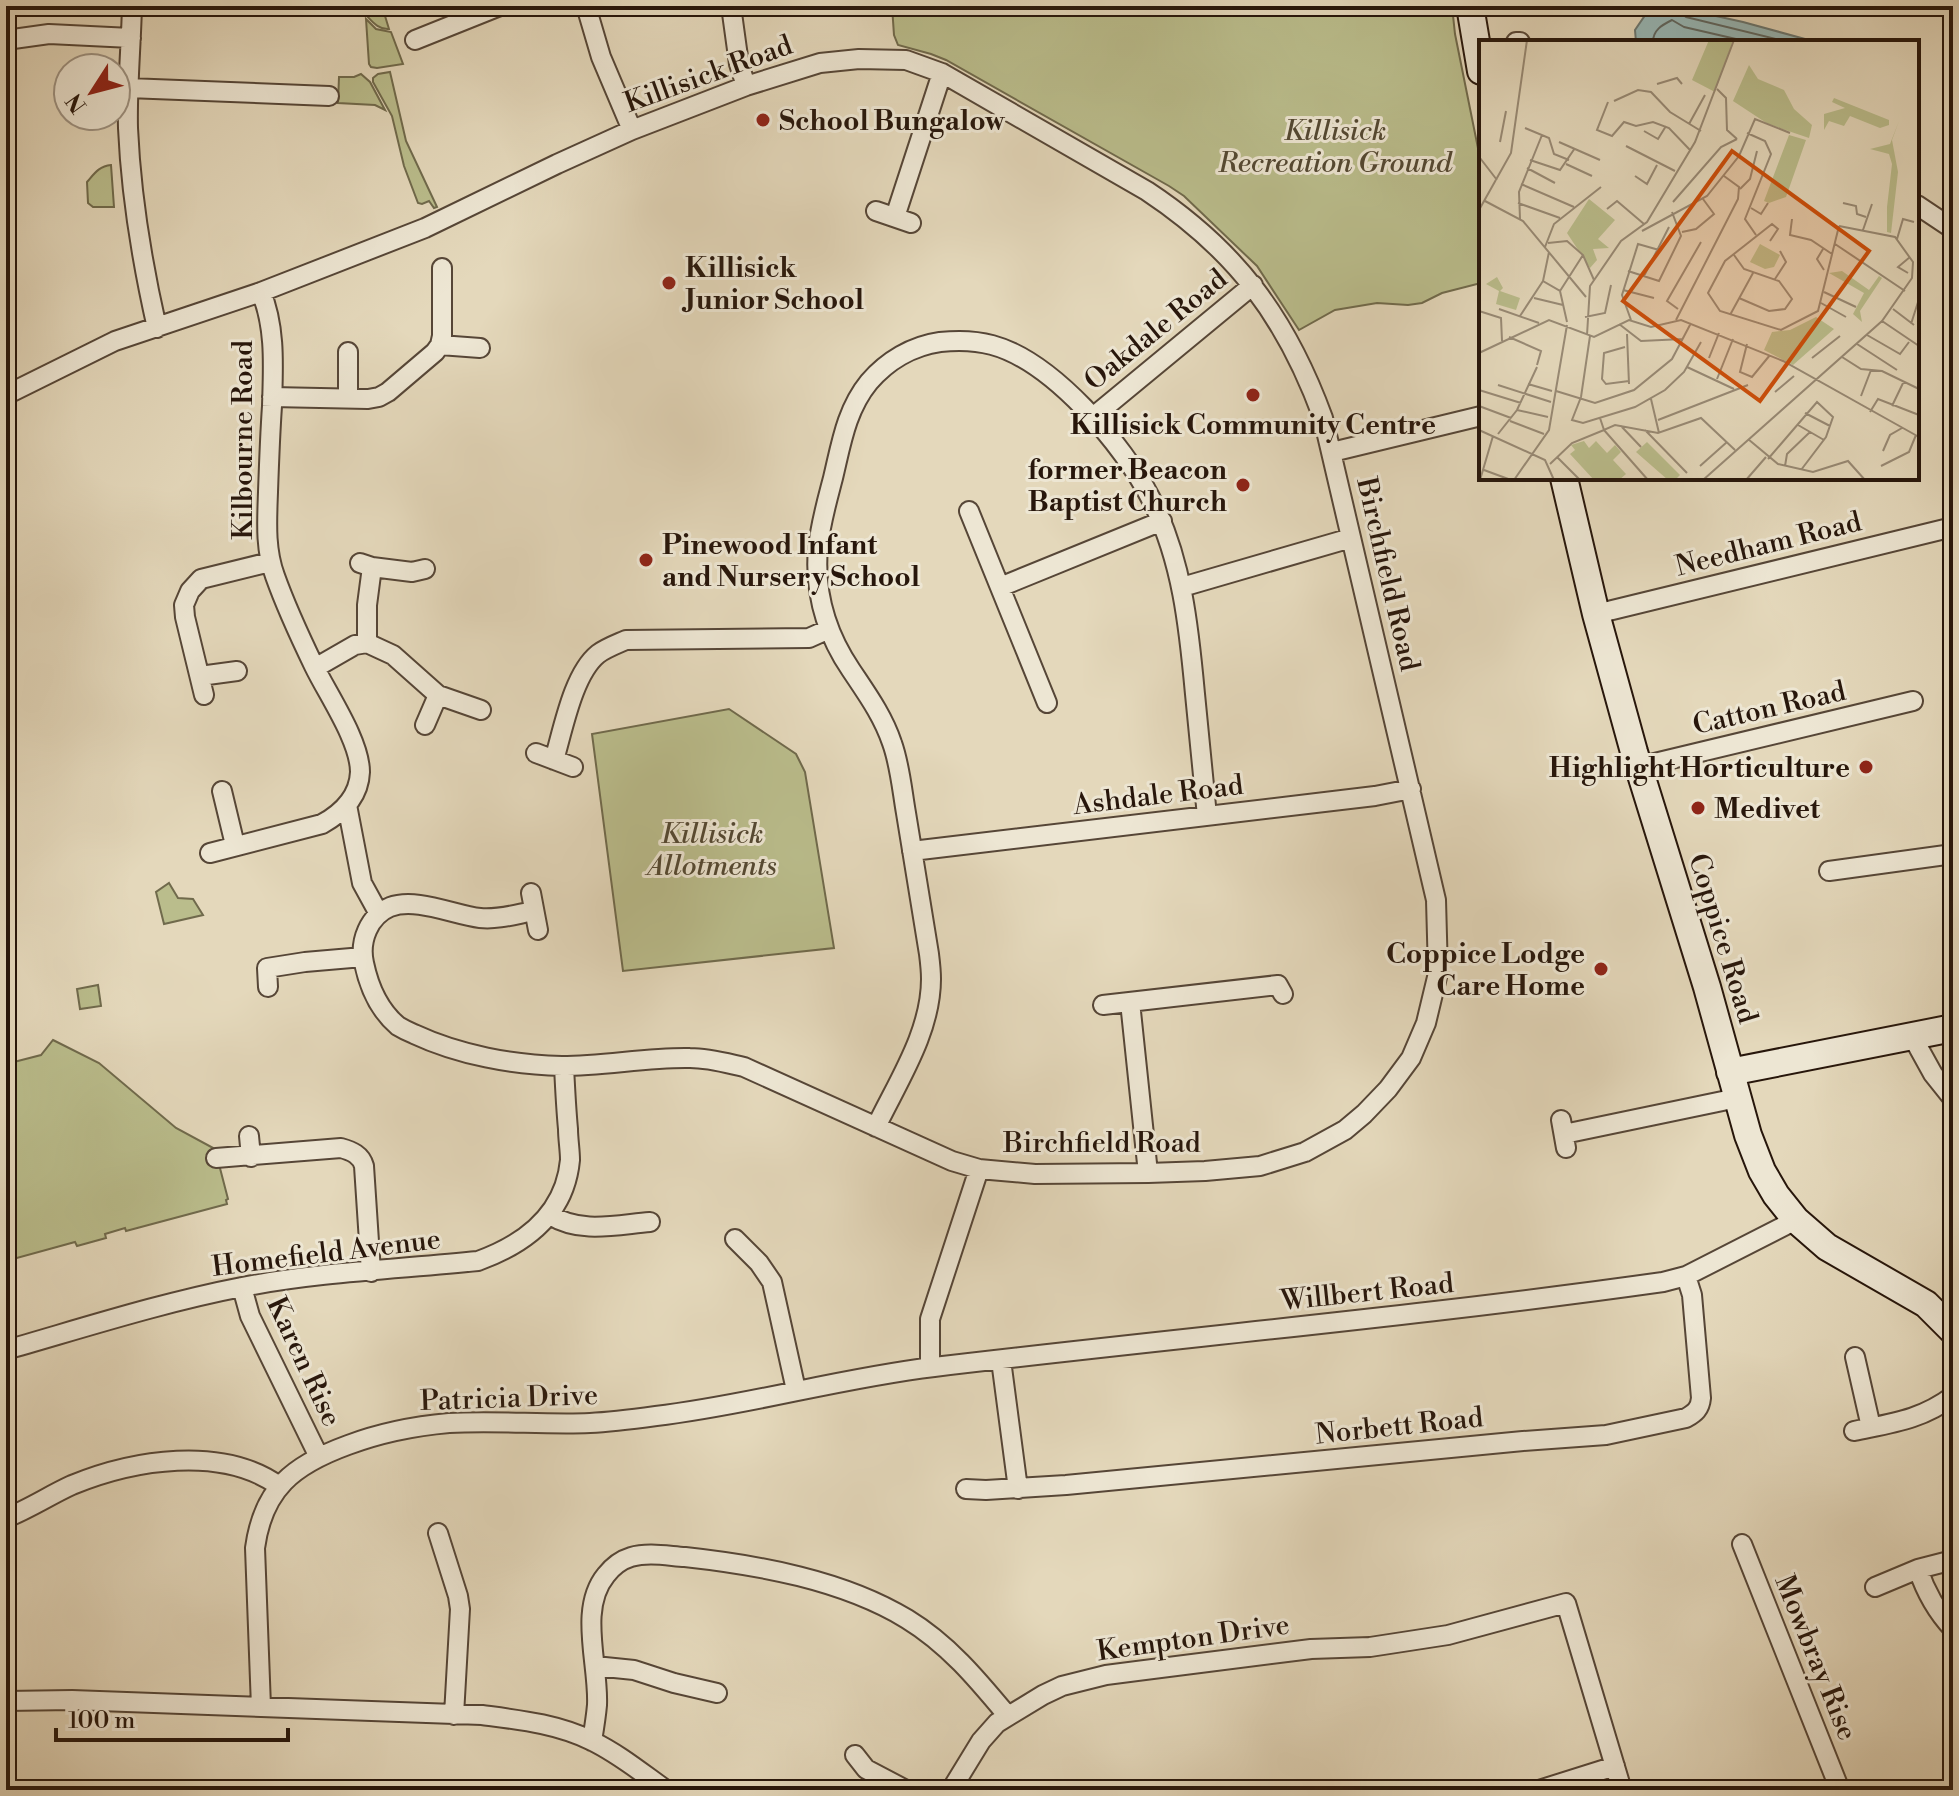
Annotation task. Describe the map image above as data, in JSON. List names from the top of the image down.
{
  "streets": {
    "street": [
      "Killisick Road",
      "Oakdale Road",
      "Kilbourne Road",
      "Needham Road",
      "Birchfield Road",
      "Catton Road",
      "Ashdale Road",
      "Coppice Road",
      "Homefield Avenue",
      "Willbert Road",
      "Karen Rise",
      "Patricia Drive",
      "Norbett Road",
      "Kempton Drive",
      "Mowbray Rise"
    ]
  },
  "crossings": [
    ["Killisick Road", "Oakdale Road"],
    ["Killisick Road", "Kilbourne Road"],
    ["Killisick Road", "Birchfield Road"],
    ["Needham Road", "Coppice Road"],
    ["Birchfield Road", "Ashdale Road"],
    ["Birchfield Road", "Homefield Avenue"],
    ["Catton Road", "Coppice Road"],
    ["Coppice Road", "Willbert Road"],
    ["Homefield Avenue", "Karen Rise"],
    ["Willbert Road", "Patricia Drive"],
    ["Willbert Road", "Norbett Road"],
    ["Karen Rise", "Patricia Drive"]
  ],
  "parks": ["Killisick Recreation Ground", "Killisick Allotments"],
  "places": [
    "School Bungalow",
    "Killisick Junior School",
    "Killisick Community Centre",
    "former Beacon Baptist Church",
    "Pinewood Infant and Nursery School",
    "Highlight Horticulture",
    "Medivet",
    "Coppice Lodge Care Home"
  ],
  "scale_bar": "100 m",
  "north": "bottom left"
}
